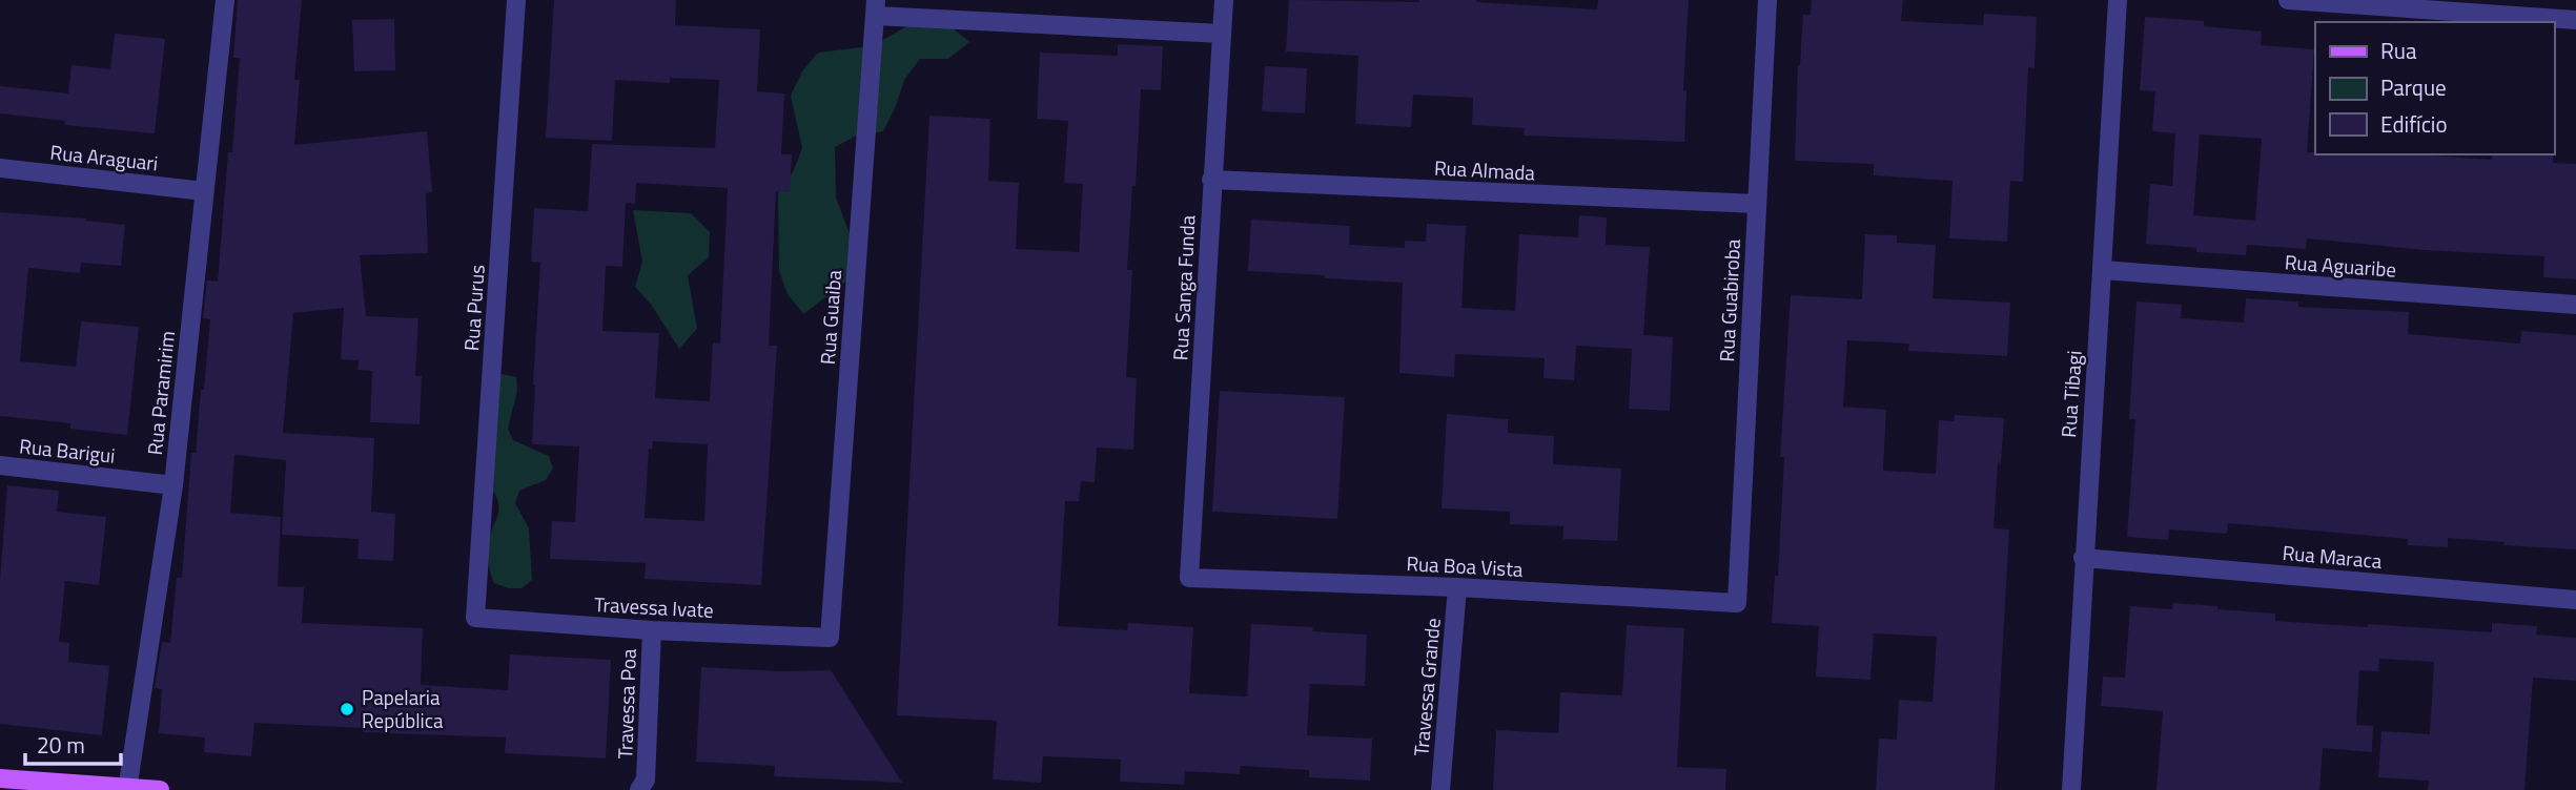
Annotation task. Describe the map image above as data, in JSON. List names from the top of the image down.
{
  "streets": {
    "street": [
      "Rua Araguari",
      "Rua Almada",
      "Rua Aguaribe",
      "Rua Sanga Funda",
      "Rua Guabiroba",
      "Rua Purus",
      "Rua Guaiba",
      "Rua Paramirim",
      "Rua Tibagi",
      "Rua Barigui",
      "Rua Maraca",
      "Rua Boa Vista",
      "Travessa Ivate",
      "Travessa Grande",
      "Travessa Poa"
    ]
  },
  "crossings": [
    ["Rua Araguari", "Rua Paramirim"],
    ["Rua Almada", "Rua Sanga Funda"],
    ["Rua Almada", "Rua Guabiroba"],
    ["Rua Aguaribe", "Rua Tibagi"],
    ["Rua Sanga Funda", "Rua Boa Vista"],
    ["Rua Guabiroba", "Rua Boa Vista"],
    ["Rua Purus", "Travessa Ivate"],
    ["Rua Guaiba", "Travessa Ivate"],
    ["Rua Paramirim", "Rua Barigui"],
    ["Rua Tibagi", "Rua Maraca"],
    ["Rua Boa Vista", "Travessa Grande"],
    ["Travessa Ivate", "Travessa Poa"]
  ],
  "places": ["Papelaria República"],
  "legend": ["Rua", "Parque", "Edifício"],
  "scale_bar": "20 m"
}
